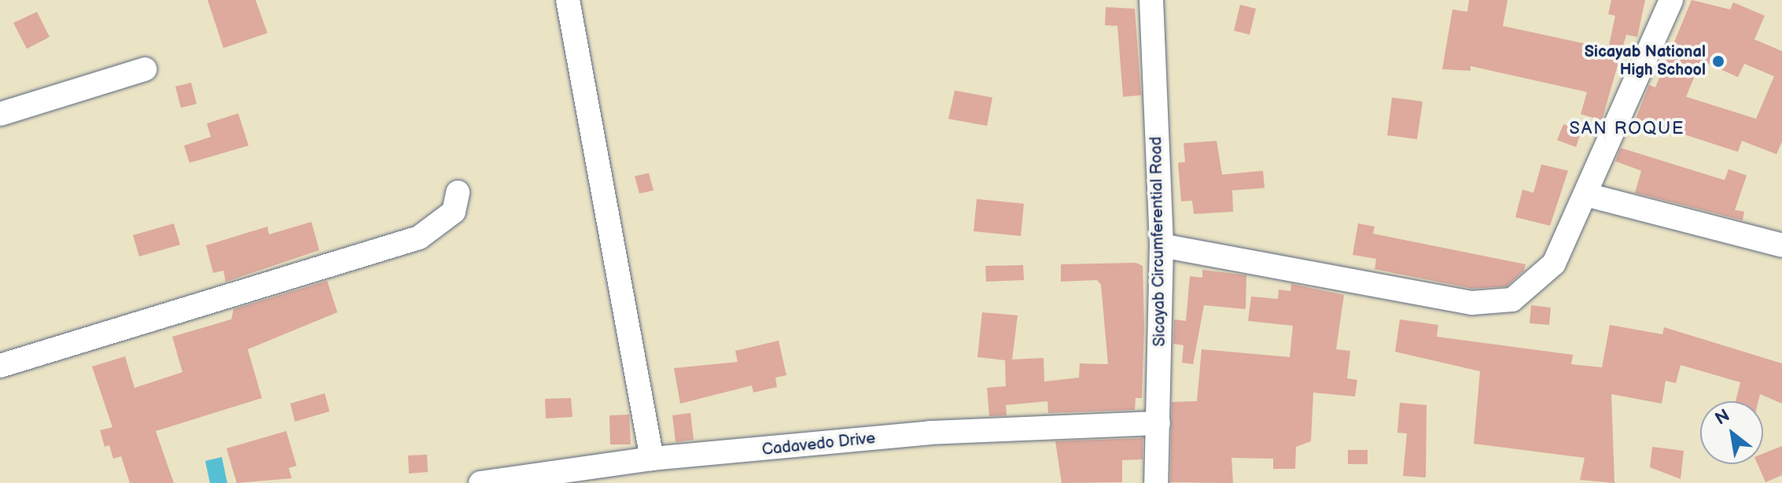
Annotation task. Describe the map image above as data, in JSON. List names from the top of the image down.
{
  "streets": {
    "street": ["Sicayab Circumferential Road", "Cadavedo Drive"]
  },
  "crossings": [
    ["Sicayab Circumferential Road", "Cadavedo Drive"]
  ],
  "districts": ["SAN ROQUE"],
  "places": ["Sicayab National High School"],
  "north": "top left"
}
